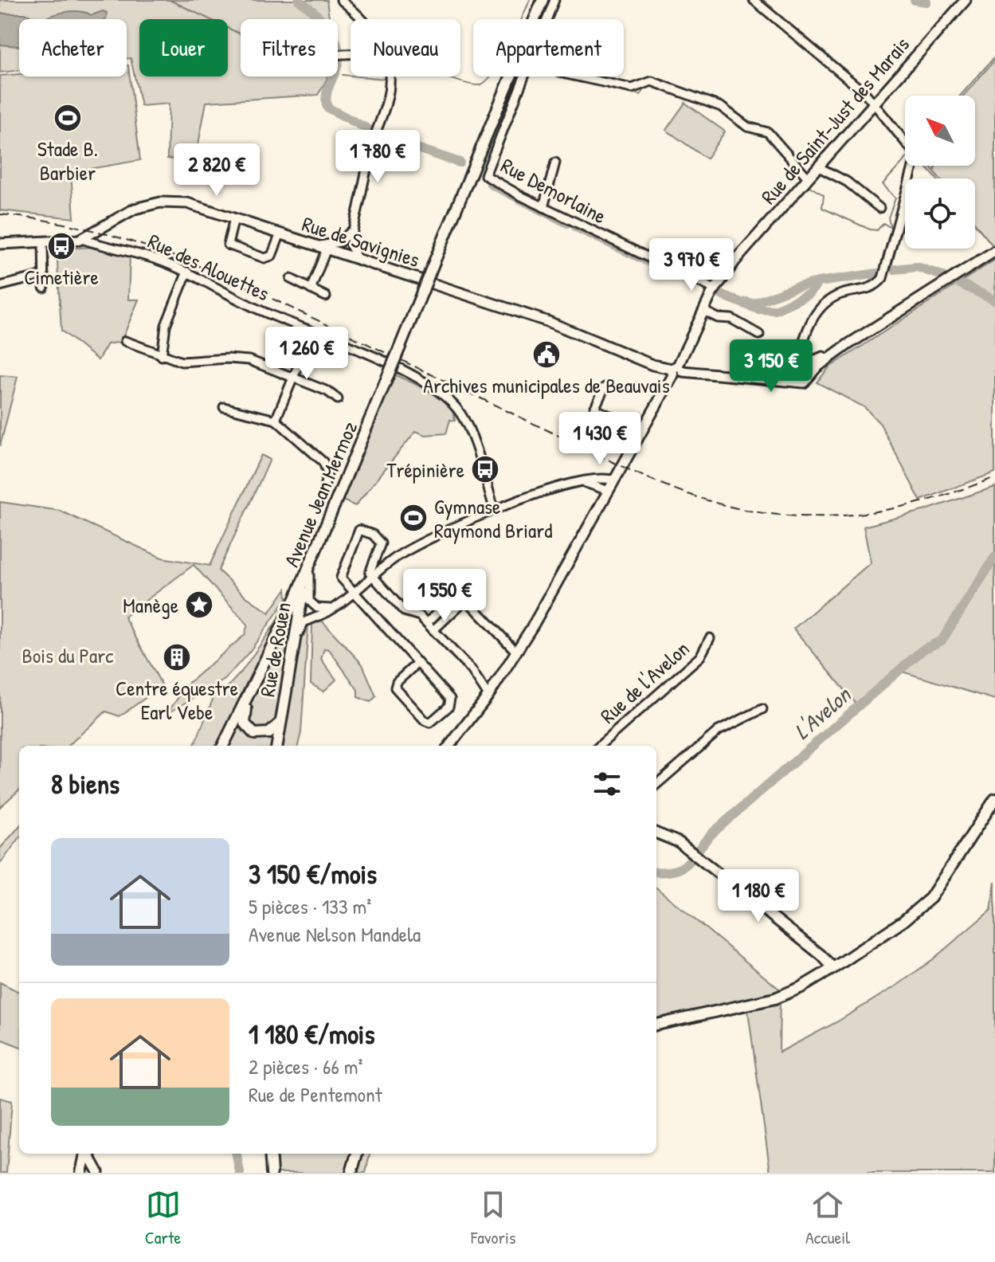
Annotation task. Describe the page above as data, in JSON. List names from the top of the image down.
{
  "streets": {
    "main road": ["Avenue Jean Mermoz", "Rue de Rouen"],
    "street": [
      "Rue de Saint-Just des Marais",
      "Rue Demorlaine",
      "Rue de Savignies",
      "Rue des Alouettes",
      "Rue de l'Avelon"
    ]
  },
  "crossings": [
    ["Rue de Saint-Just des Marais", "Rue Demorlaine"],
    ["Rue de Saint-Just des Marais", "Rue de Savignies"],
    ["Rue de Savignies", "Rue des Alouettes"],
    ["Avenue Jean Mermoz", "Rue de Rouen"]
  ],
  "water": ["L'Avelon"],
  "parks": ["Bois du Parc"],
  "places": {
    "sports": ["Stade B. Barbier", "Gymnase Raymond Briard"],
    "bus stop": ["Cimetière", "Trépinière"],
    "public building": ["Archives municipales de Beauvais"],
    "place": ["Manège"],
    "building": ["Centre équestre Earl Vebe"]
  },
  "north": "top left",
  "page": {
    "chip": [
      "Acheter",
      "Louer",
      "Filtres",
      "Nouveau",
      "Appartement"
    ],
    "price": [
      "1 780 €",
      "2 820 €",
      "3 970 €",
      "1 260 €",
      "3 150 €",
      "1 430 €",
      "1 550 €",
      "1 180 €"
    ],
    "heading": "8 biens",
    "list": [
      {
        "name": "3 150 €/mois",
        "note": "5 pièces · 133 m² · Avenue Nelson Mandela"
      },
      {
        "name": "1 180 €/mois",
        "note": "2 pièces · 66 m² · Rue de Pentemont"
      }
    ],
    "tabs": ["Carte", "Favoris", "Accueil"]
  }
}
